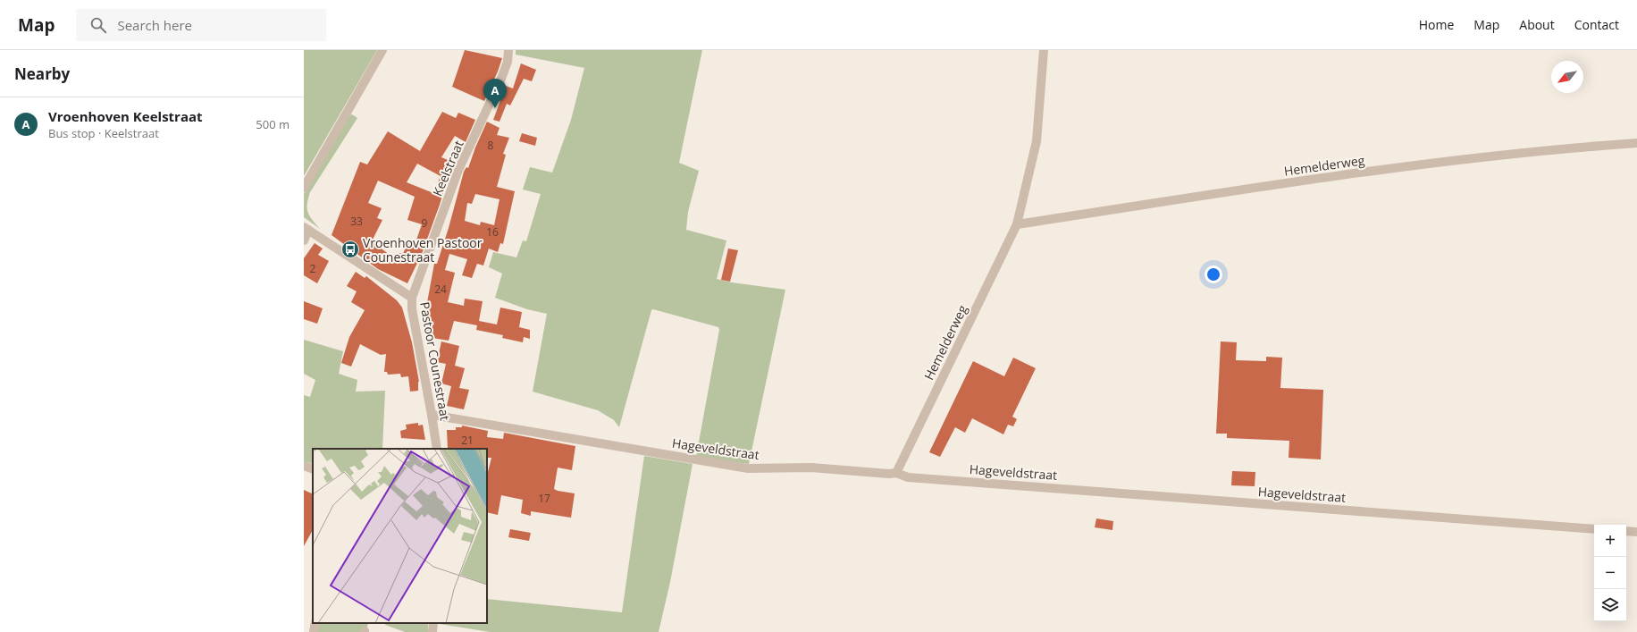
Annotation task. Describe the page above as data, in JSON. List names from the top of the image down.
{
  "streets": {
    "street": [
      "Hemelderweg",
      "Keelstraat",
      "Pastoor Counestraat",
      "Hageveldstraat"
    ]
  },
  "crossings": [
    ["Hemelderweg", "Hageveldstraat"],
    ["Keelstraat", "Pastoor Counestraat"],
    ["Pastoor Counestraat", "Hageveldstraat"]
  ],
  "places": {
    "bus stop": ["Vroenhoven Pastoor Counestraat"]
  },
  "house_numbers": [
    "8",
    "33",
    "9",
    "16",
    "2",
    "24",
    "21",
    "17"
  ],
  "north": "bottom left",
  "page": {
    "header": "Map",
    "search": "Search here",
    "nav": [
      "Home",
      "Map",
      "About",
      "Contact"
    ],
    "heading": "Nearby",
    "pins": "A",
    "list": [
      {
        "mark": "A",
        "name": "Vroenhoven Keelstraat",
        "note": "Bus stop · Keelstraat",
        "value": "500 m"
      }
    ],
    "map_buttons": ["+", "−"]
  }
}
